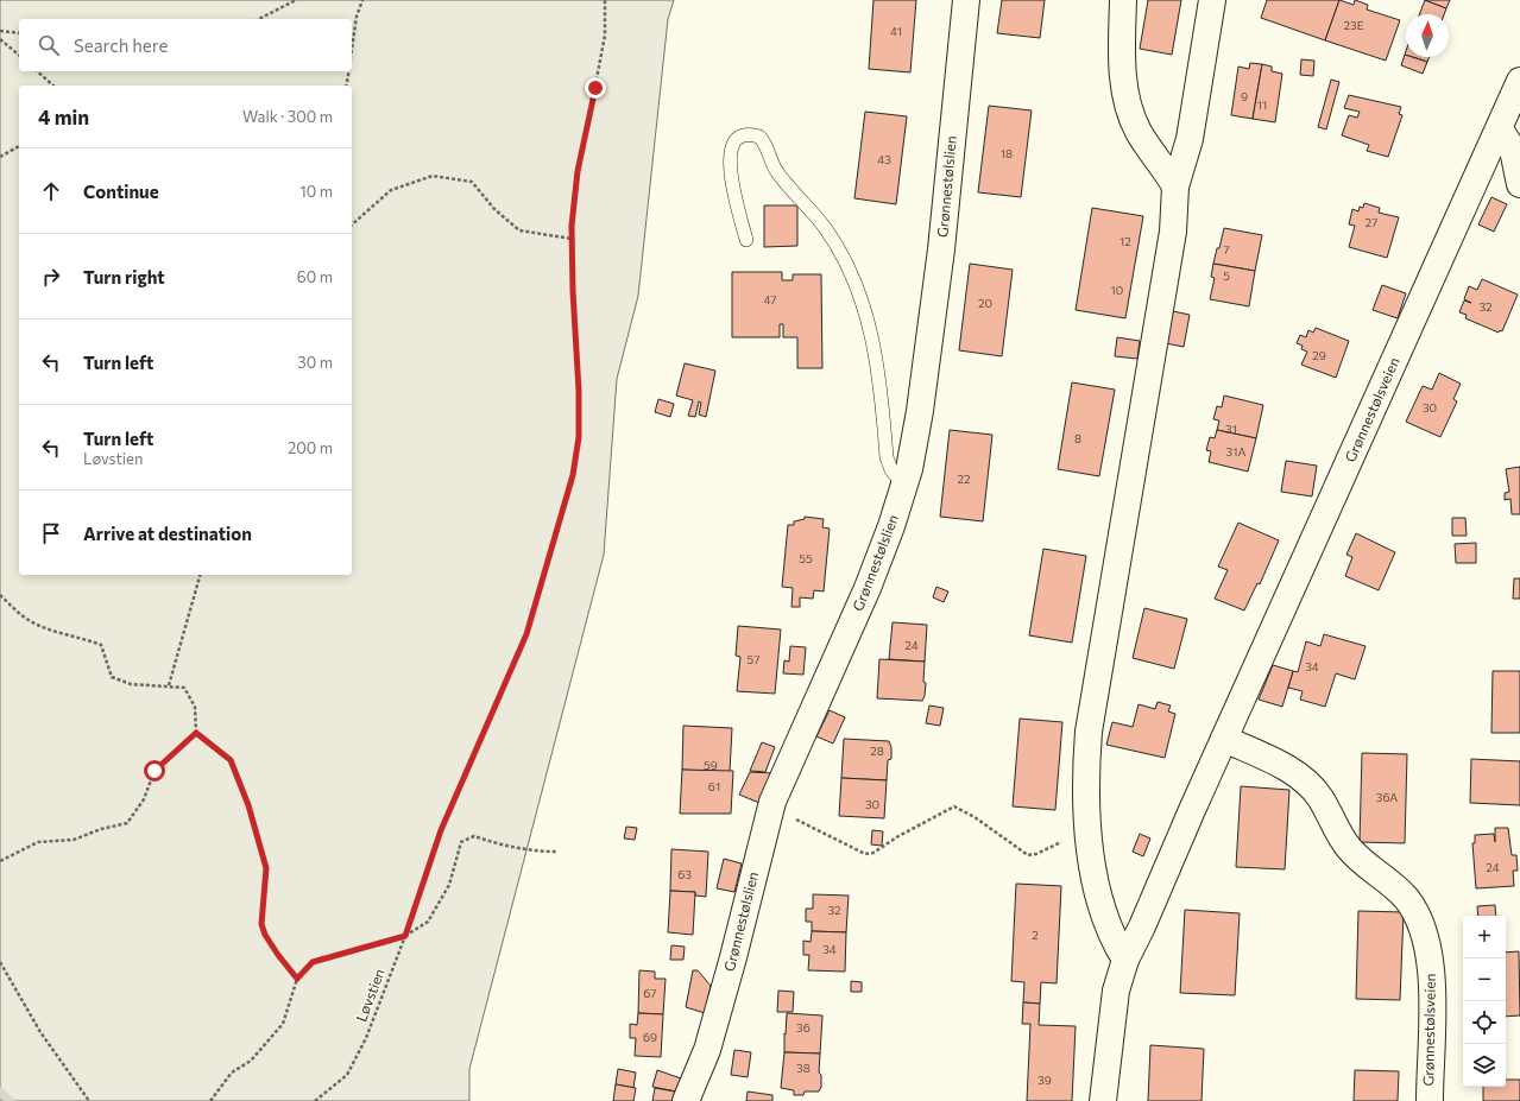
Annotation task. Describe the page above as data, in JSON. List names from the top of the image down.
{
  "streets": {
    "street": ["Grønnestølslien", "Grønnestølsveien"],
    "path": ["Løvstien"]
  },
  "house_numbers": [
    "23E",
    "41",
    "9",
    "11",
    "18",
    "43",
    "27",
    "12",
    "7",
    "5",
    "10",
    "47",
    "20",
    "32",
    "29",
    "30",
    "31",
    "8",
    "31A",
    "22",
    "55",
    "24",
    "57",
    "34",
    "28",
    "59",
    "61",
    "36A",
    "30",
    "24",
    "63",
    "32",
    "2",
    "34",
    "67",
    "36",
    "69",
    "38",
    "39"
  ],
  "north": "top",
  "page": {
    "search": "Search here",
    "heading": ["4 min", "Walk · 300 m"],
    "list": [
      ["Continue", "10 m"],
      ["Turn right", "60 m"],
      ["Turn left", "30 m"],
      ["Turn left", "Løvstien", "200 m"],
      "Arrive at destination"
    ],
    "map_buttons": ["+", "−"]
  }
}
